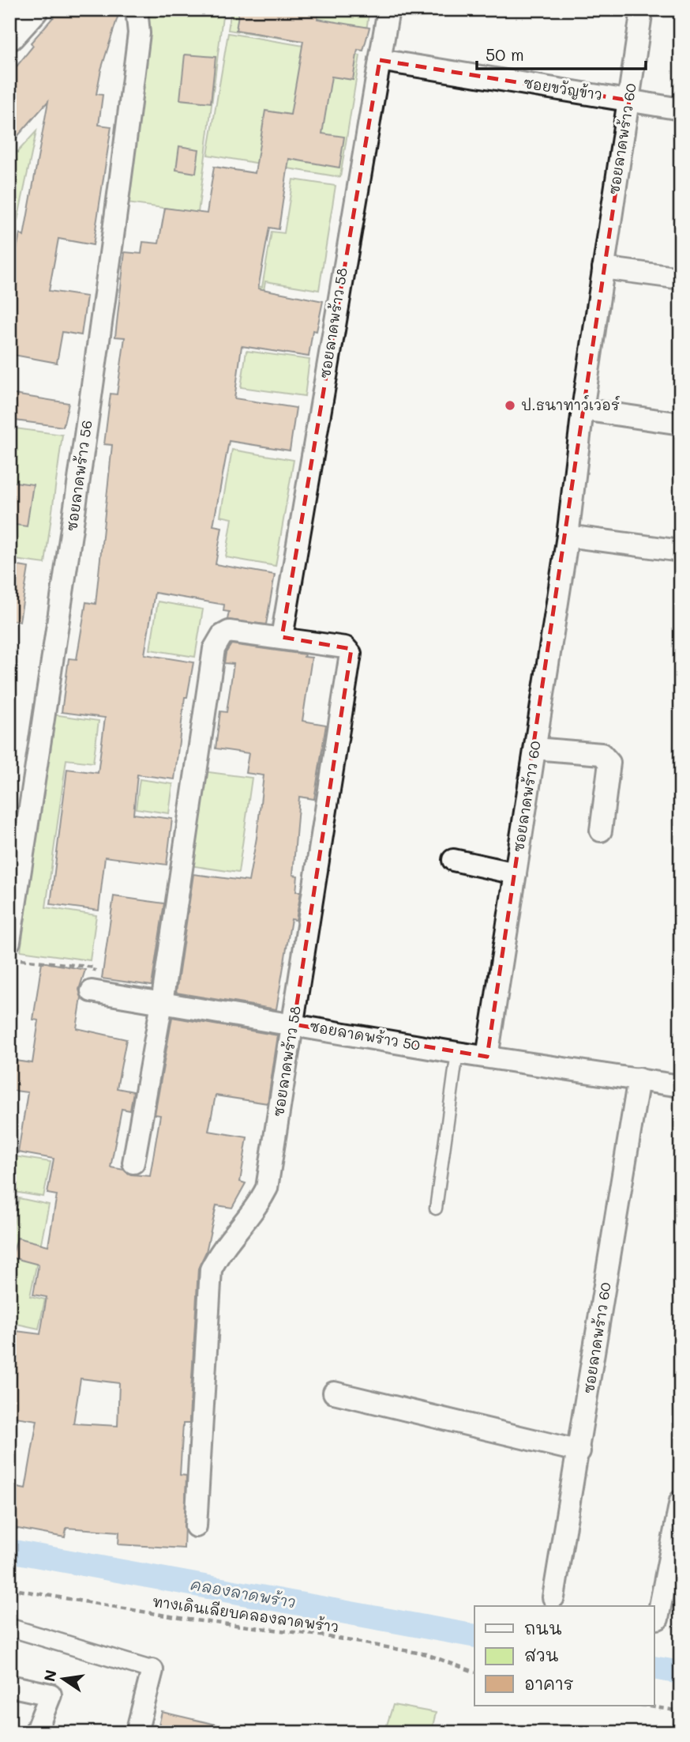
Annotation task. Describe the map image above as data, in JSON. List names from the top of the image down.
{
  "streets": {
    "street": [
      "ซอยขวัญข้าว",
      "ซอยลาดพร้าว 60",
      "ซอยลาดพร้าว 58",
      "ซอยลาดพร้าว 56",
      "ซอยลาดพร้าว 50"
    ],
    "path": ["ทางเดินเลียบคลองลาดพร้าว"]
  },
  "crossings": [
    ["ซอยขวัญข้าว", "ซอยลาดพร้าว 60"],
    ["ซอยขวัญข้าว", "ซอยลาดพร้าว 58"],
    ["ซอยลาดพร้าว 60", "ซอยลาดพร้าว 50"],
    ["ซอยลาดพร้าว 58", "ซอยลาดพร้าว 50"]
  ],
  "water": ["คลองลาดพร้าว"],
  "places": ["ป.ธนาทาว์เวอร์"],
  "legend": ["ถนน", "สวน", "อาคาร"],
  "scale_bar": "50 m",
  "north": "left"
}
